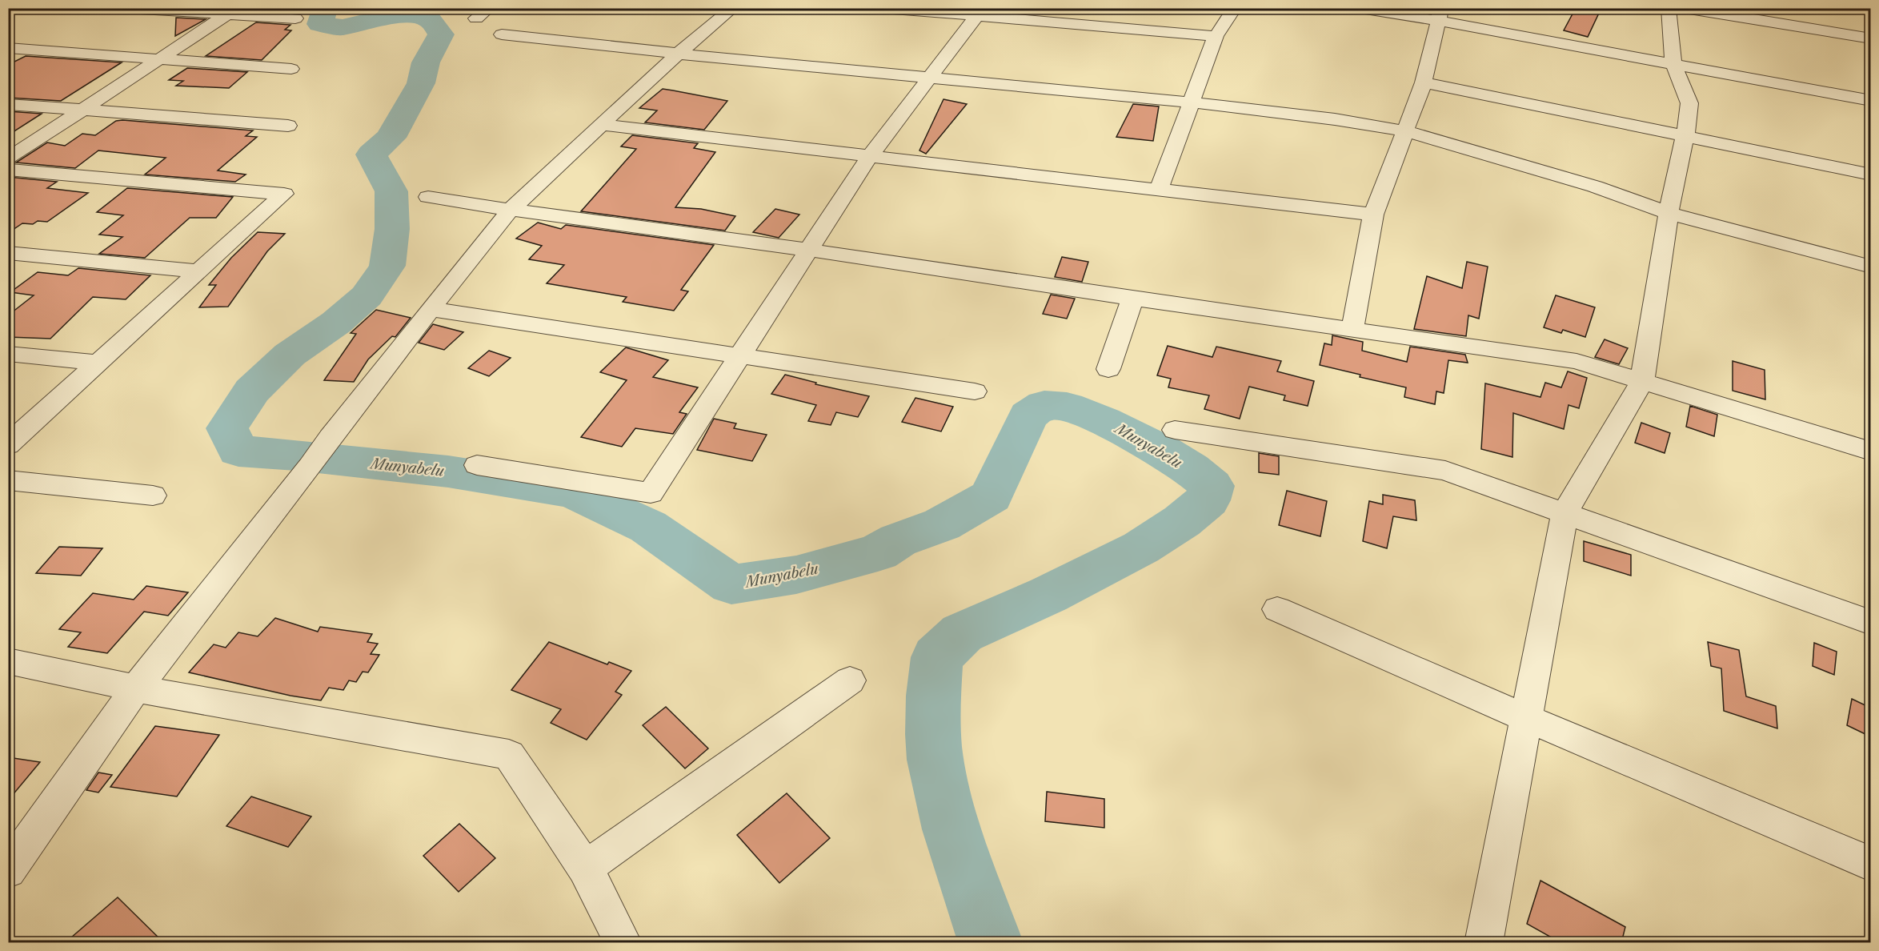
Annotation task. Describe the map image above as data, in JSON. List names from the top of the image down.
{
  "water": ["Munyabelu"]
}
